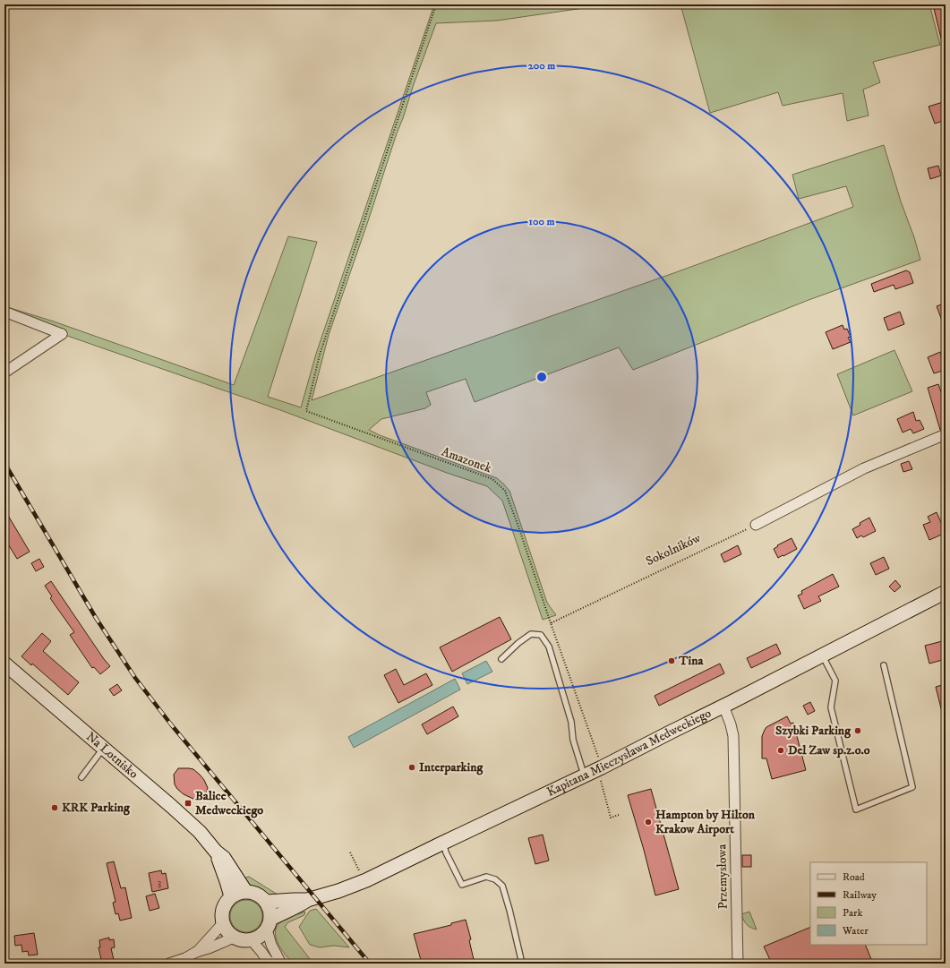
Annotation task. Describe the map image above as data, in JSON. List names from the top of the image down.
{
  "streets": {
    "main road": ["Kapitana Mieczysława Medweckiego", "Na Lotnisko"],
    "street": ["Przemysłowa"],
    "path": ["Amazonek", "Sokolników"]
  },
  "crossings": [
    ["Amazonek", "Sokolników"],
    ["Kapitana Mieczysława Medweckiego", "Na Lotnisko"],
    ["Kapitana Mieczysława Medweckiego", "Przemysłowa"]
  ],
  "places": {
    "other": [
      "Tina",
      "Szybki Parking",
      "Del Zaw sp.z.o.o",
      "Interparking",
      "KRK Parking",
      "Hampton by Hilton Krakow Airport"
    ],
    "transit": ["Balice Medweckiego"]
  },
  "house_numbers": ["3"],
  "legend": [
    "Road",
    "Railway",
    "Park",
    "Water"
  ],
  "rings": ["200 m", "100 m"]
}
